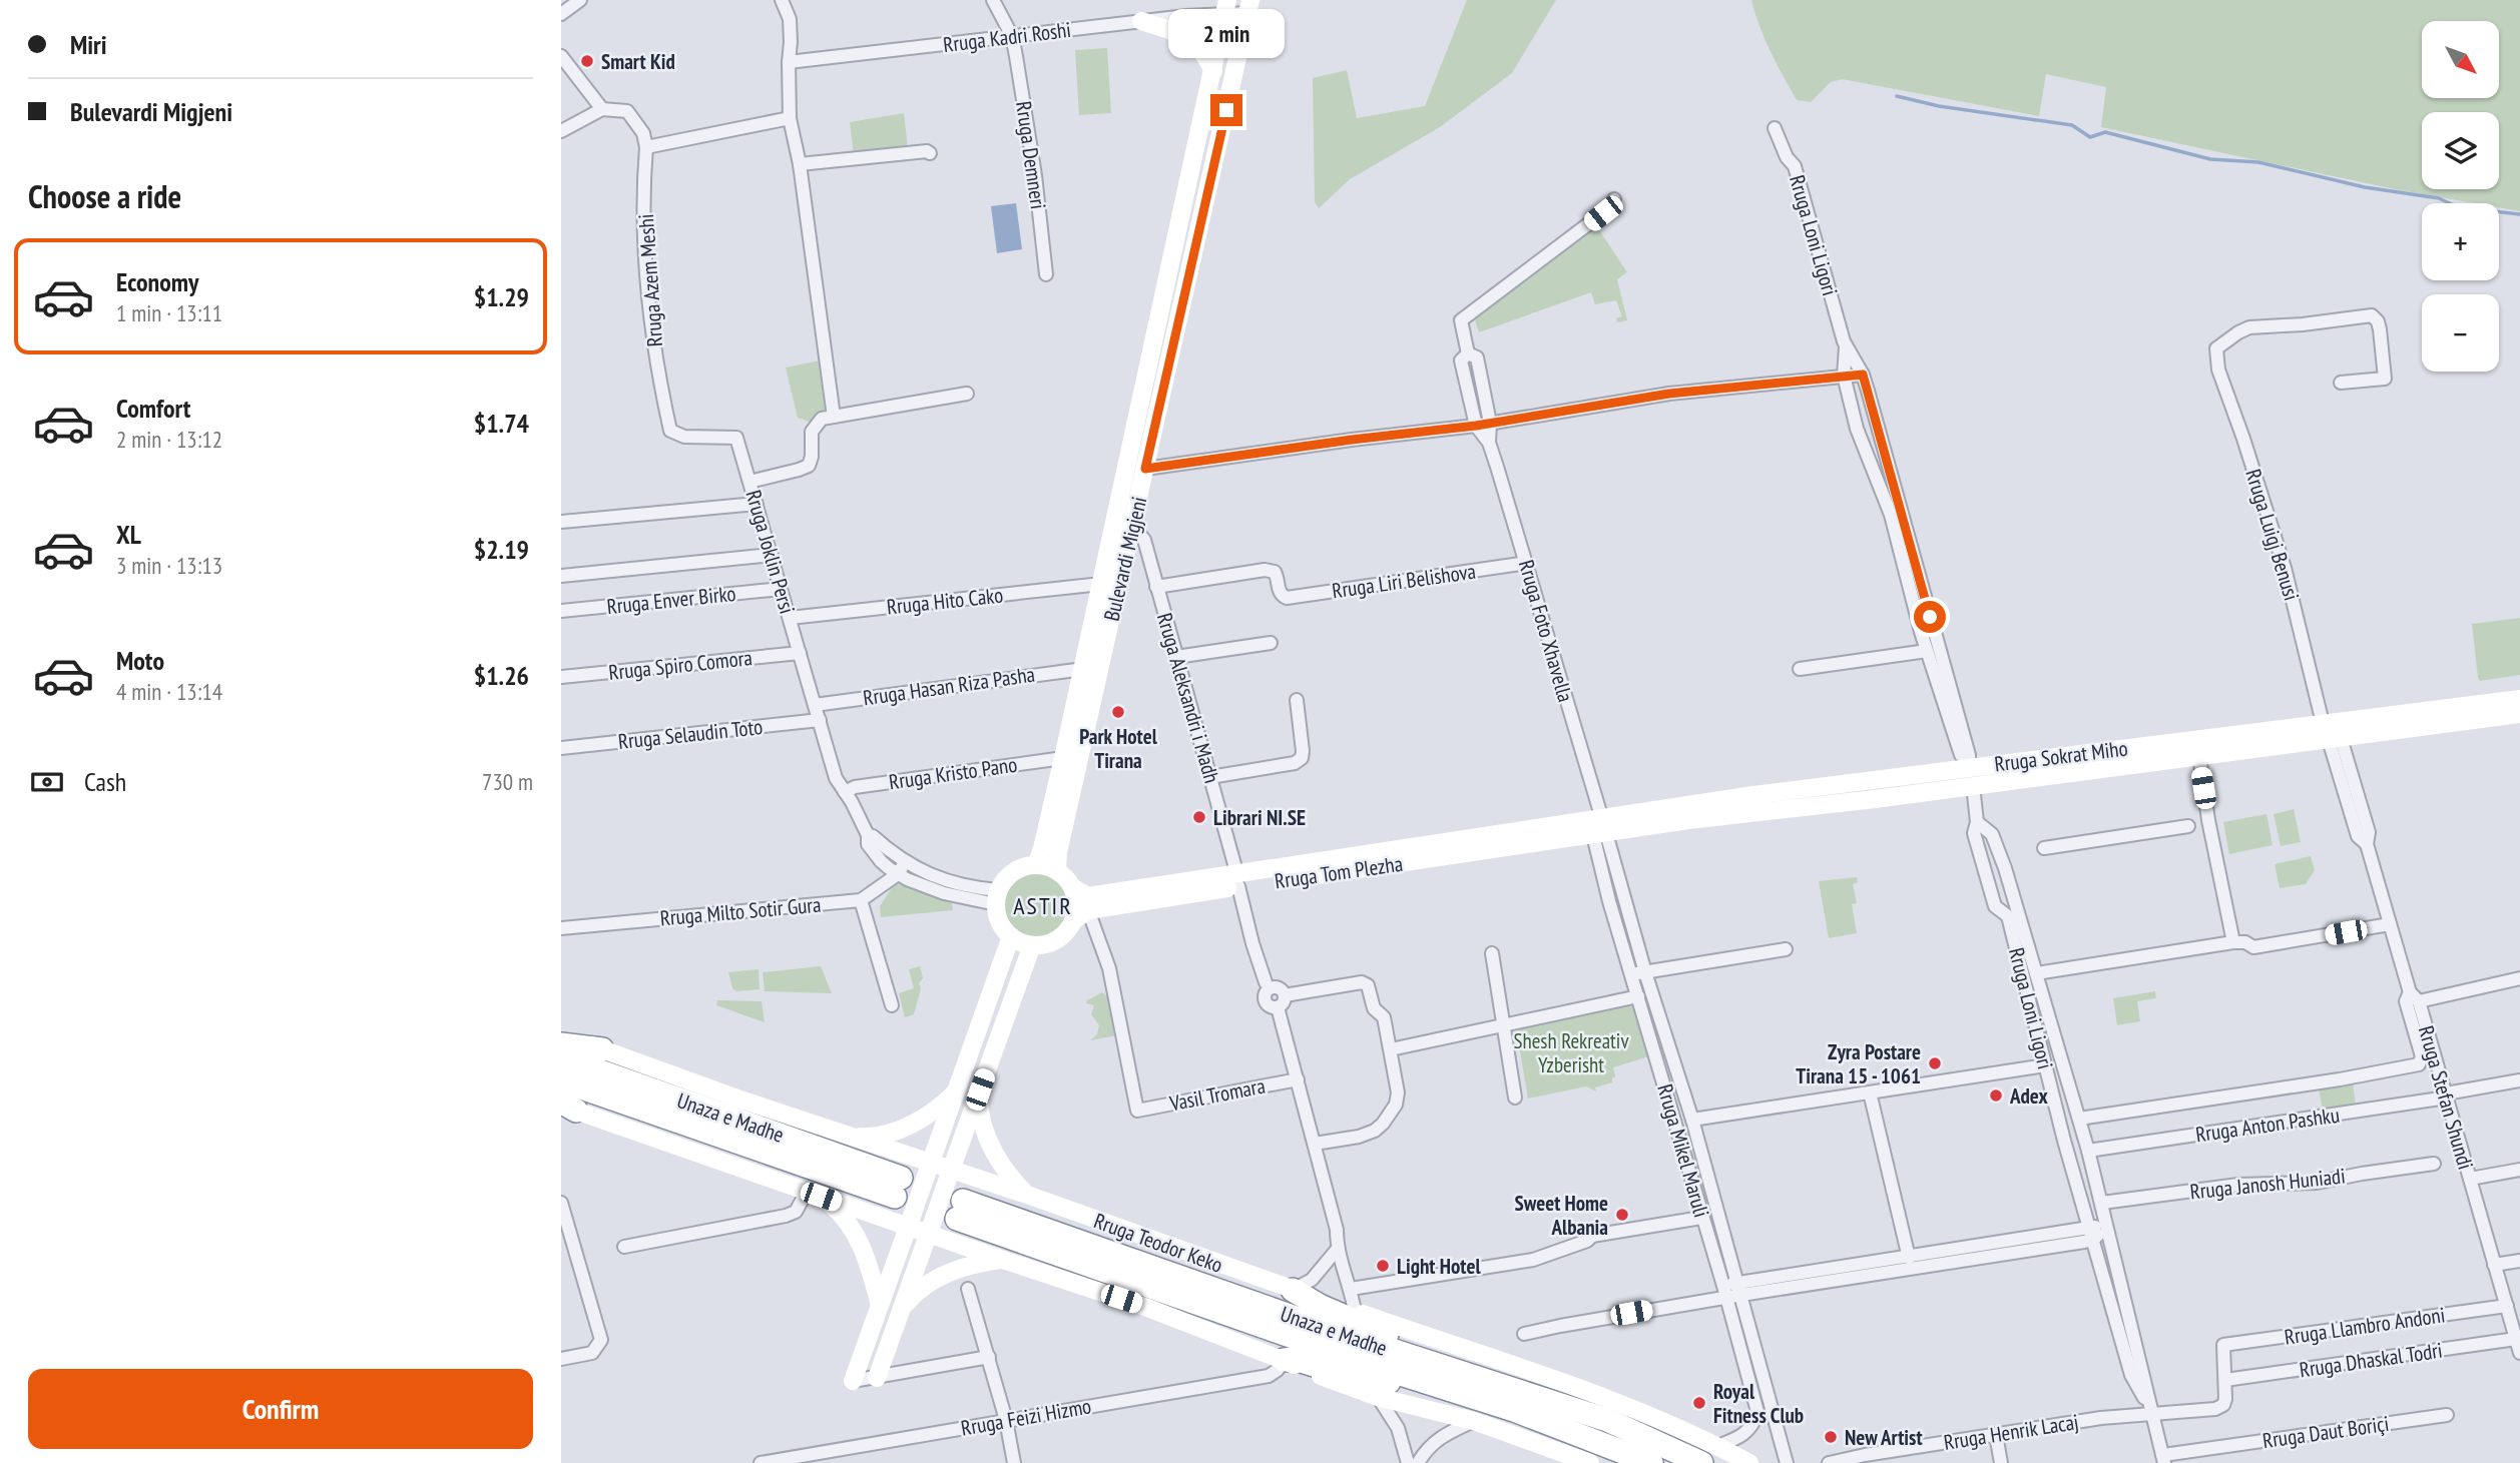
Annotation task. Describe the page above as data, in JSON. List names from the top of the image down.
{
  "streets": {
    "highway": ["Unaza e Madhe"],
    "main road": [
      "Bulevardi Migjeni",
      "Rruga Sokrat Miho",
      "Rruga Tom Plezha",
      "Rruga Teodor Keko"
    ],
    "street": [
      "Rruga Kadri Roshi",
      "Rruga Demneri",
      "Rruga Loni Ligori",
      "Rruga Azem Meshi",
      "Rruga Luigj Benusi",
      "Rruga Joklin Persi",
      "Rruga Liri Belishova",
      "Rruga Enver Birko",
      "Rruga Hito Cako",
      "Rruga Foto Xhavella",
      "Rruga Spiro Comora",
      "Rruga Hasan Riza Pasha",
      "Rruga Aleksandri i Madh",
      "Rruga Selaudin Toto",
      "Rruga Kristo Pano",
      "Rruga Milto Sotir Gura",
      "Vasil Tromara",
      "Rruga Stefan Shundi",
      "Rruga Anton Pashku",
      "Rruga Mikel Maruli",
      "Rruga Janosh Huniadi",
      "Rruga Llambro Andoni",
      "Rruga Dhaskal Todri",
      "Rruga Feizi Hizmo",
      "Rruga Henrik Lacaj",
      "Rruga Daut Boriçi"
    ]
  },
  "crossings": [
    ["Rruga Kadri Roshi", "Rruga Demneri"],
    ["Rruga Kadri Roshi", "Bulevardi Migjeni"],
    ["Rruga Loni Ligori", "Rruga Sokrat Miho"],
    ["Rruga Loni Ligori", "Rruga Anton Pashku"],
    ["Rruga Loni Ligori", "Rruga Mikel Maruli"],
    ["Rruga Loni Ligori", "Rruga Janosh Huniadi"],
    ["Rruga Loni Ligori", "Rruga Henrik Lacaj"],
    ["Rruga Loni Ligori", "Rruga Daut Boriçi"],
    ["Rruga Azem Meshi", "Rruga Joklin Persi"],
    ["Rruga Luigj Benusi", "Rruga Sokrat Miho"],
    ["Rruga Luigj Benusi", "Rruga Stefan Shundi"],
    ["Rruga Joklin Persi", "Bulevardi Migjeni"],
    ["Rruga Joklin Persi", "Rruga Enver Birko"],
    ["Rruga Joklin Persi", "Rruga Hito Cako"],
    ["Rruga Joklin Persi", "Rruga Spiro Comora"],
    ["Rruga Joklin Persi", "Rruga Hasan Riza Pasha"],
    ["Rruga Joklin Persi", "Rruga Selaudin Toto"],
    ["Rruga Joklin Persi", "Rruga Kristo Pano"],
    ["Rruga Joklin Persi", "Rruga Tom Plezha"],
    ["Rruga Joklin Persi", "Rruga Milto Sotir Gura"],
    ["Rruga Joklin Persi", "Vasil Tromara"],
    ["Bulevardi Migjeni", "Rruga Hito Cako"],
    ["Bulevardi Migjeni", "Rruga Hasan Riza Pasha"],
    ["Bulevardi Migjeni", "Rruga Aleksandri i Madh"],
    ["Bulevardi Migjeni", "Rruga Kristo Pano"],
    ["Bulevardi Migjeni", "Rruga Tom Plezha"],
    ["Bulevardi Migjeni", "Vasil Tromara"],
    ["Rruga Liri Belishova", "Rruga Foto Xhavella"],
    ["Rruga Liri Belishova", "Rruga Aleksandri i Madh"],
    ["Rruga Foto Xhavella", "Rruga Sokrat Miho"],
    ["Rruga Foto Xhavella", "Rruga Tom Plezha"],
    ["Rruga Foto Xhavella", "Rruga Mikel Maruli"],
    ["Rruga Aleksandri i Madh", "Rruga Tom Plezha"],
    ["Rruga Sokrat Miho", "Rruga Tom Plezha"],
    ["Rruga Sokrat Miho", "Rruga Stefan Shundi"],
    ["Rruga Sokrat Miho", "Rruga Mikel Maruli"],
    ["Rruga Tom Plezha", "Vasil Tromara"],
    ["Rruga Tom Plezha", "Rruga Mikel Maruli"],
    ["Rruga Stefan Shundi", "Rruga Anton Pashku"],
    ["Rruga Stefan Shundi", "Rruga Llambro Andoni"],
    ["Rruga Stefan Shundi", "Rruga Dhaskal Todri"],
    ["Unaza e Madhe", "Rruga Mikel Maruli"],
    ["Unaza e Madhe", "Rruga Teodor Keko"],
    ["Rruga Mikel Maruli", "Rruga Teodor Keko"],
    ["Rruga Llambro Andoni", "Rruga Dhaskal Todri"],
    ["Rruga Llambro Andoni", "Rruga Henrik Lacaj"],
    ["Rruga Dhaskal Todri", "Rruga Henrik Lacaj"]
  ],
  "districts": ["ASTIR"],
  "parks": ["Shesh Rekreativ Yzberisht"],
  "places": [
    "Smart Kid",
    "Park Hotel Tirana",
    "Librari NI.SE",
    "Zyra Postare Tirana 15 - 1061",
    "Adex",
    "Sweet Home Albania",
    "Light Hotel",
    "Royal Fitness Club",
    "New Artist"
  ],
  "north": "bottom right",
  "page": {
    "banner": ["Miri", "Bulevardi Migjeni"],
    "bubble": "2 min",
    "map_buttons": ["+", "−"],
    "heading": "Choose a ride",
    "list": [
      {
        "name": "Economy",
        "note": "1 min · 13:11",
        "value": "$1.29"
      },
      {
        "name": "Comfort",
        "note": "2 min · 13:12",
        "value": "$1.74"
      },
      {
        "name": "XL",
        "note": "3 min · 13:13",
        "value": "$2.19"
      },
      {
        "name": "Moto",
        "note": "4 min · 13:14",
        "value": "$1.26"
      }
    ],
    "pay": ["Cash", "730 m"],
    "buttons": "Confirm"
  }
}
